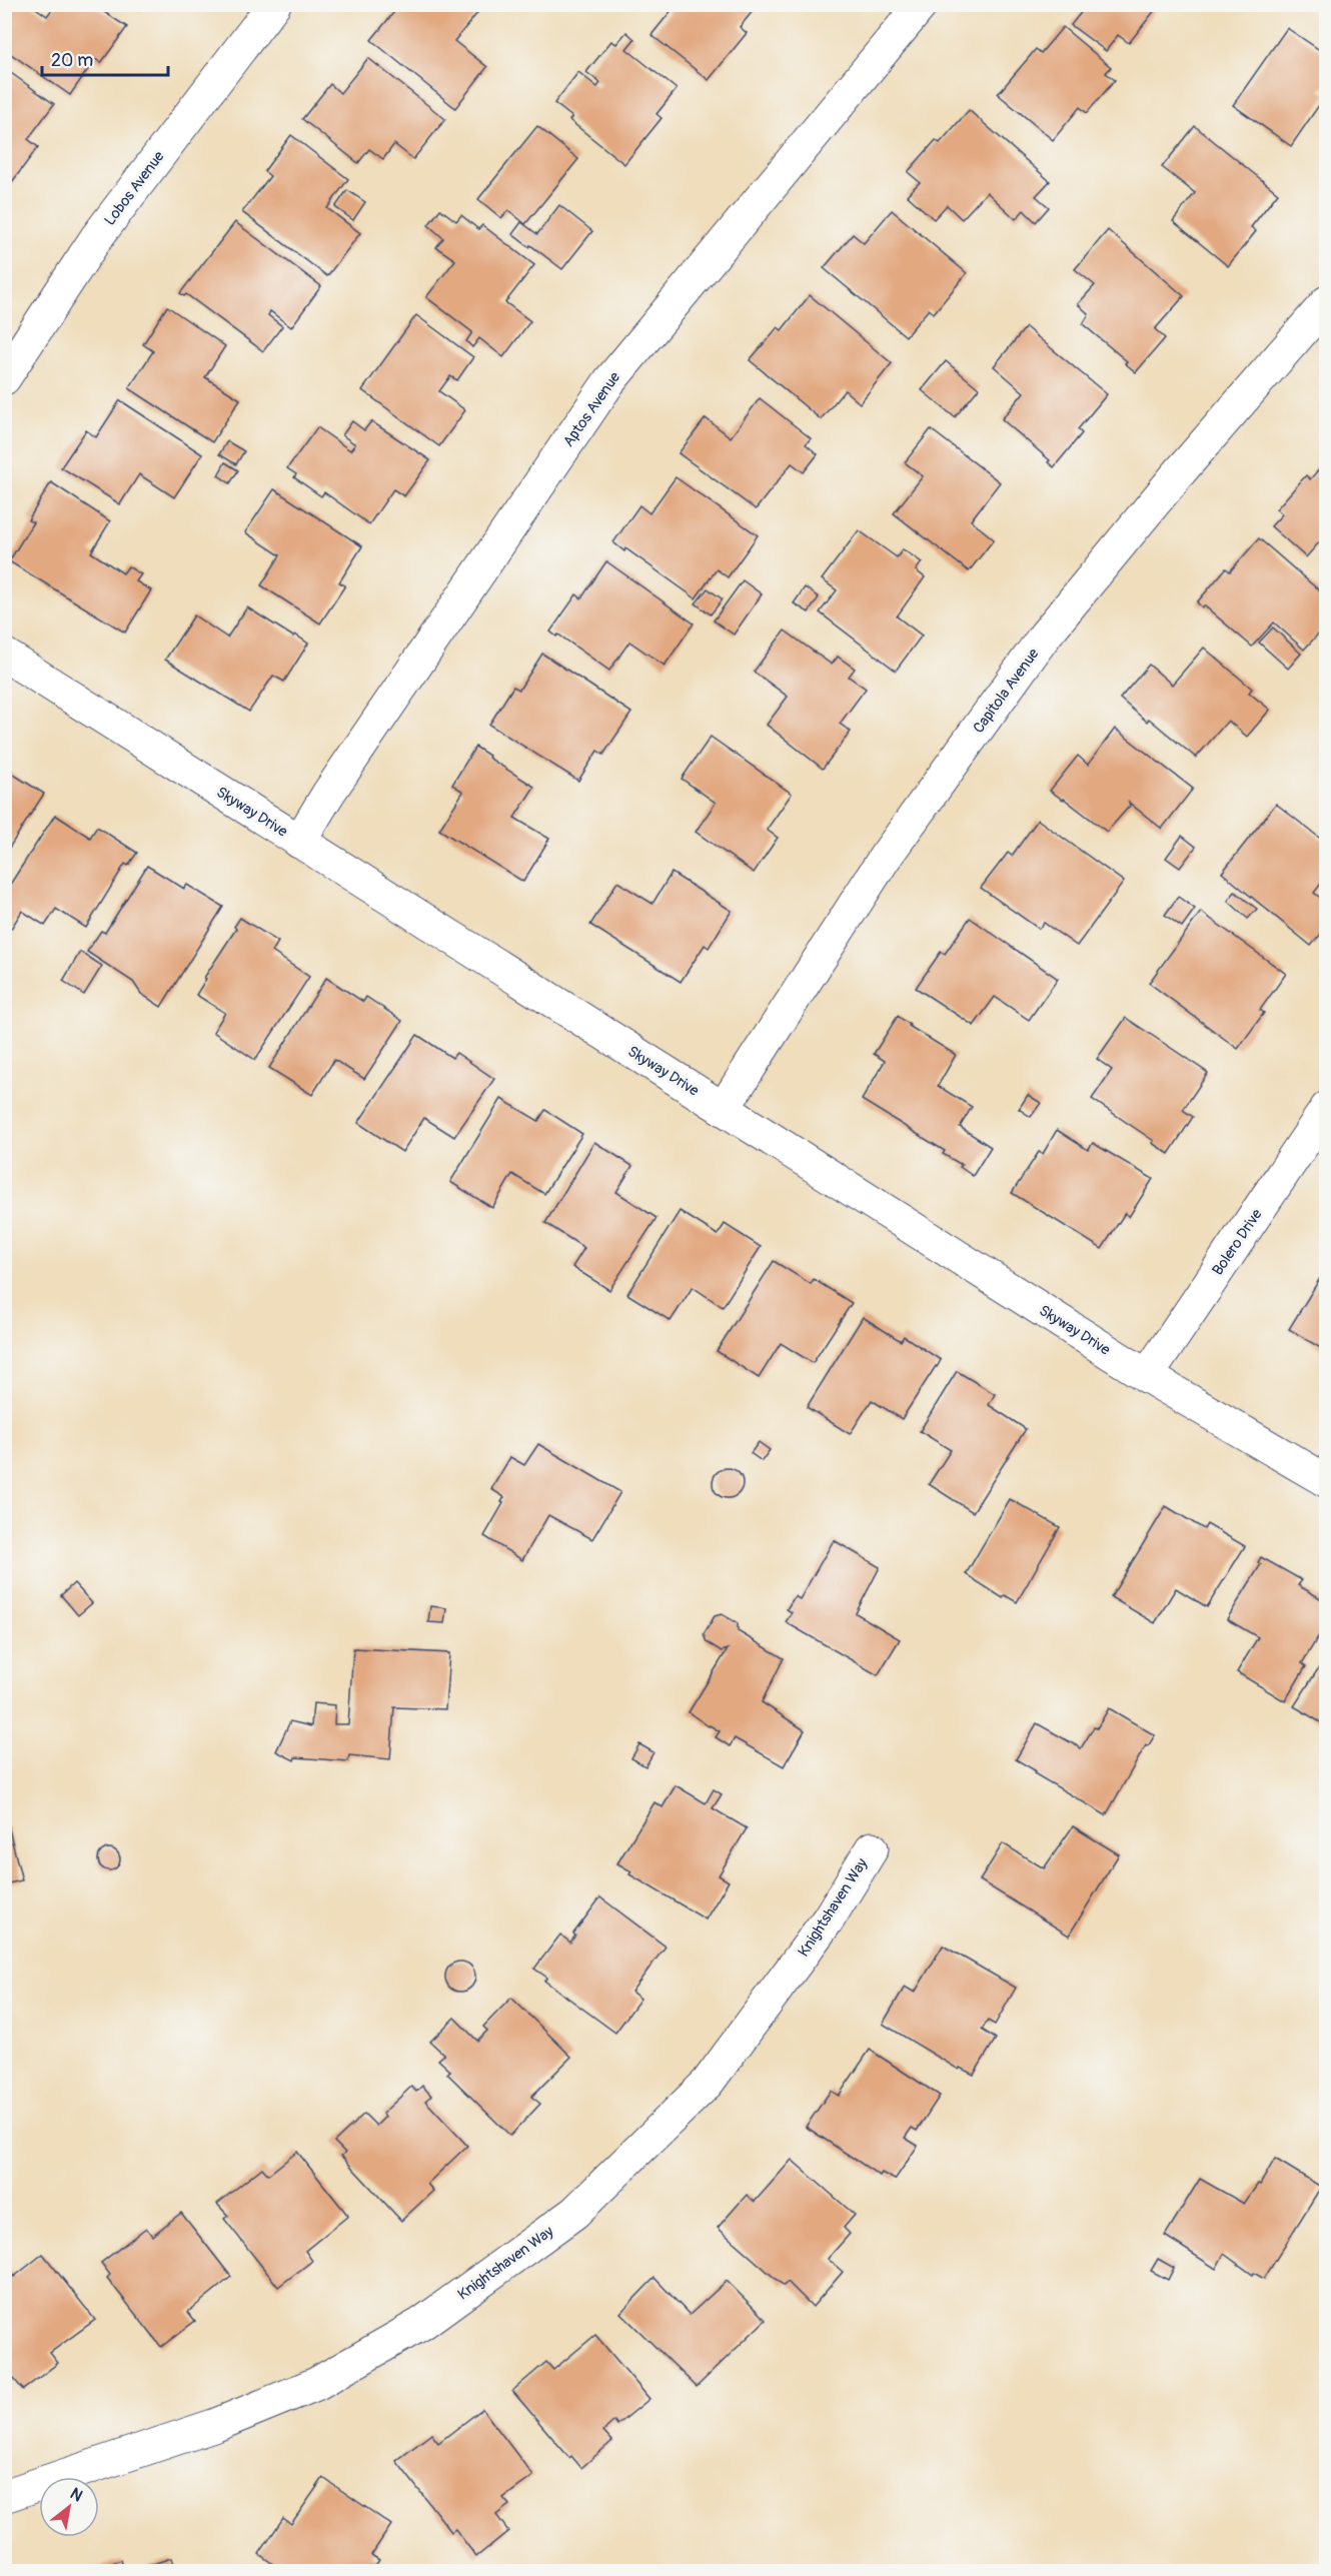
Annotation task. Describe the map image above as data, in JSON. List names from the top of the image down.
{
  "streets": {
    "street": [
      "Lobos Avenue",
      "Aptos Avenue",
      "Capitola Avenue",
      "Skyway Drive",
      "Bolero Drive",
      "Knightshaven Way"
    ]
  },
  "crossings": [
    ["Aptos Avenue", "Skyway Drive"],
    ["Capitola Avenue", "Skyway Drive"],
    ["Skyway Drive", "Bolero Drive"]
  ],
  "scale_bar": "20 m",
  "north": "top right"
}
